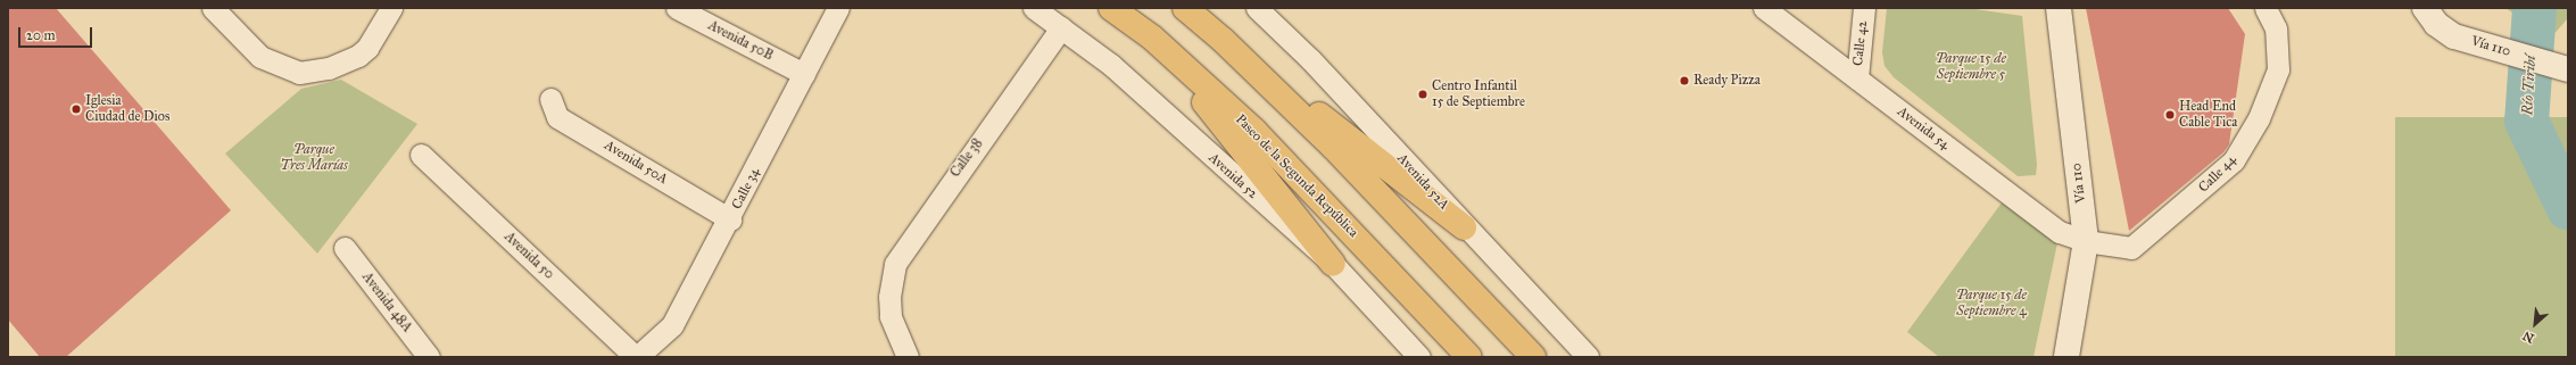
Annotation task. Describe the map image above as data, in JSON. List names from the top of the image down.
{
  "streets": {
    "highway": ["Paseo de la Segunda República"],
    "main road": ["Vía 110"],
    "street": [
      "Avenida 50B",
      "Calle 42",
      "Avenida 54",
      "Calle 38",
      "Avenida 50A",
      "Calle 44",
      "Avenida 52",
      "Avenida 52A",
      "Calle 34",
      "Avenida 50",
      "Avenida 48A"
    ]
  },
  "crossings": [
    ["Avenida 50B", "Calle 34"],
    ["Calle 42", "Avenida 54"],
    ["Vía 110", "Avenida 54"],
    ["Vía 110", "Calle 44"],
    ["Avenida 54", "Calle 44"],
    ["Calle 38", "Avenida 52"],
    ["Avenida 50A", "Calle 34"],
    ["Calle 34", "Avenida 50"]
  ],
  "water": ["Río Tiribí"],
  "parks": ["Parque 15 de Septiembre 5", "Parque Tres Marías", "Parque 15 de Septiembre 4"],
  "places": [
    "Ready Pizza",
    "Centro Infantil 15 de Septiembre",
    "Iglesia Ciudad de Dios",
    "Head End Cable Tica"
  ],
  "scale_bar": "20 m",
  "north": "bottom left"
}
